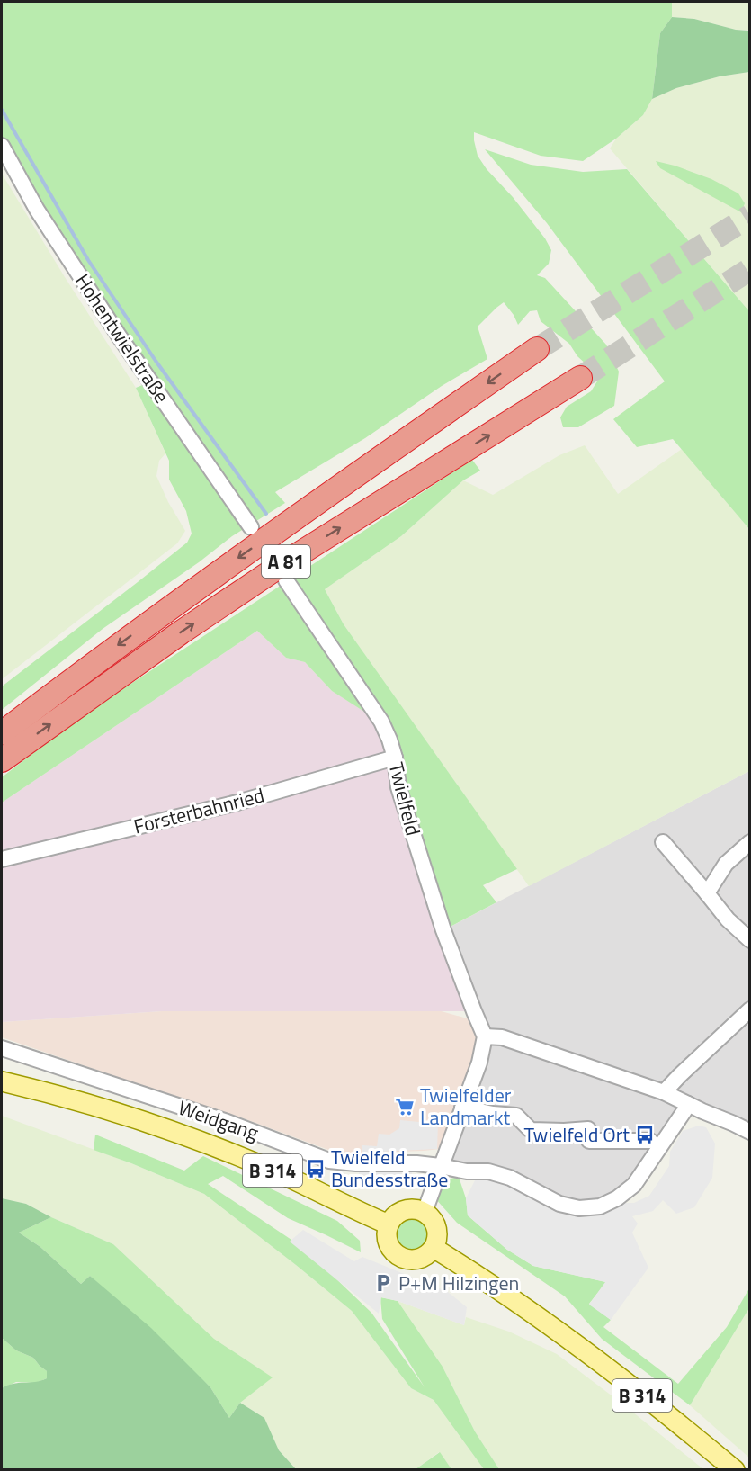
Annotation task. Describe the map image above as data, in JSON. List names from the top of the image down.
{
  "streets": {
    "highway": ["A 81"],
    "main road": ["B 314"],
    "street": [
      "Hohentwielstraße",
      "Twielfeld",
      "Forsterbahnried",
      "Weidgang"
    ]
  },
  "crossings": [
    ["Twielfeld", "Forsterbahnried"]
  ],
  "places": {
    "supermarket": ["Twielfelder Landmarkt"],
    "bus stop": ["Twielfeld Ort", "Twielfeld Bundesstraße"],
    "parking": ["P+M Hilzingen"]
  }
}
